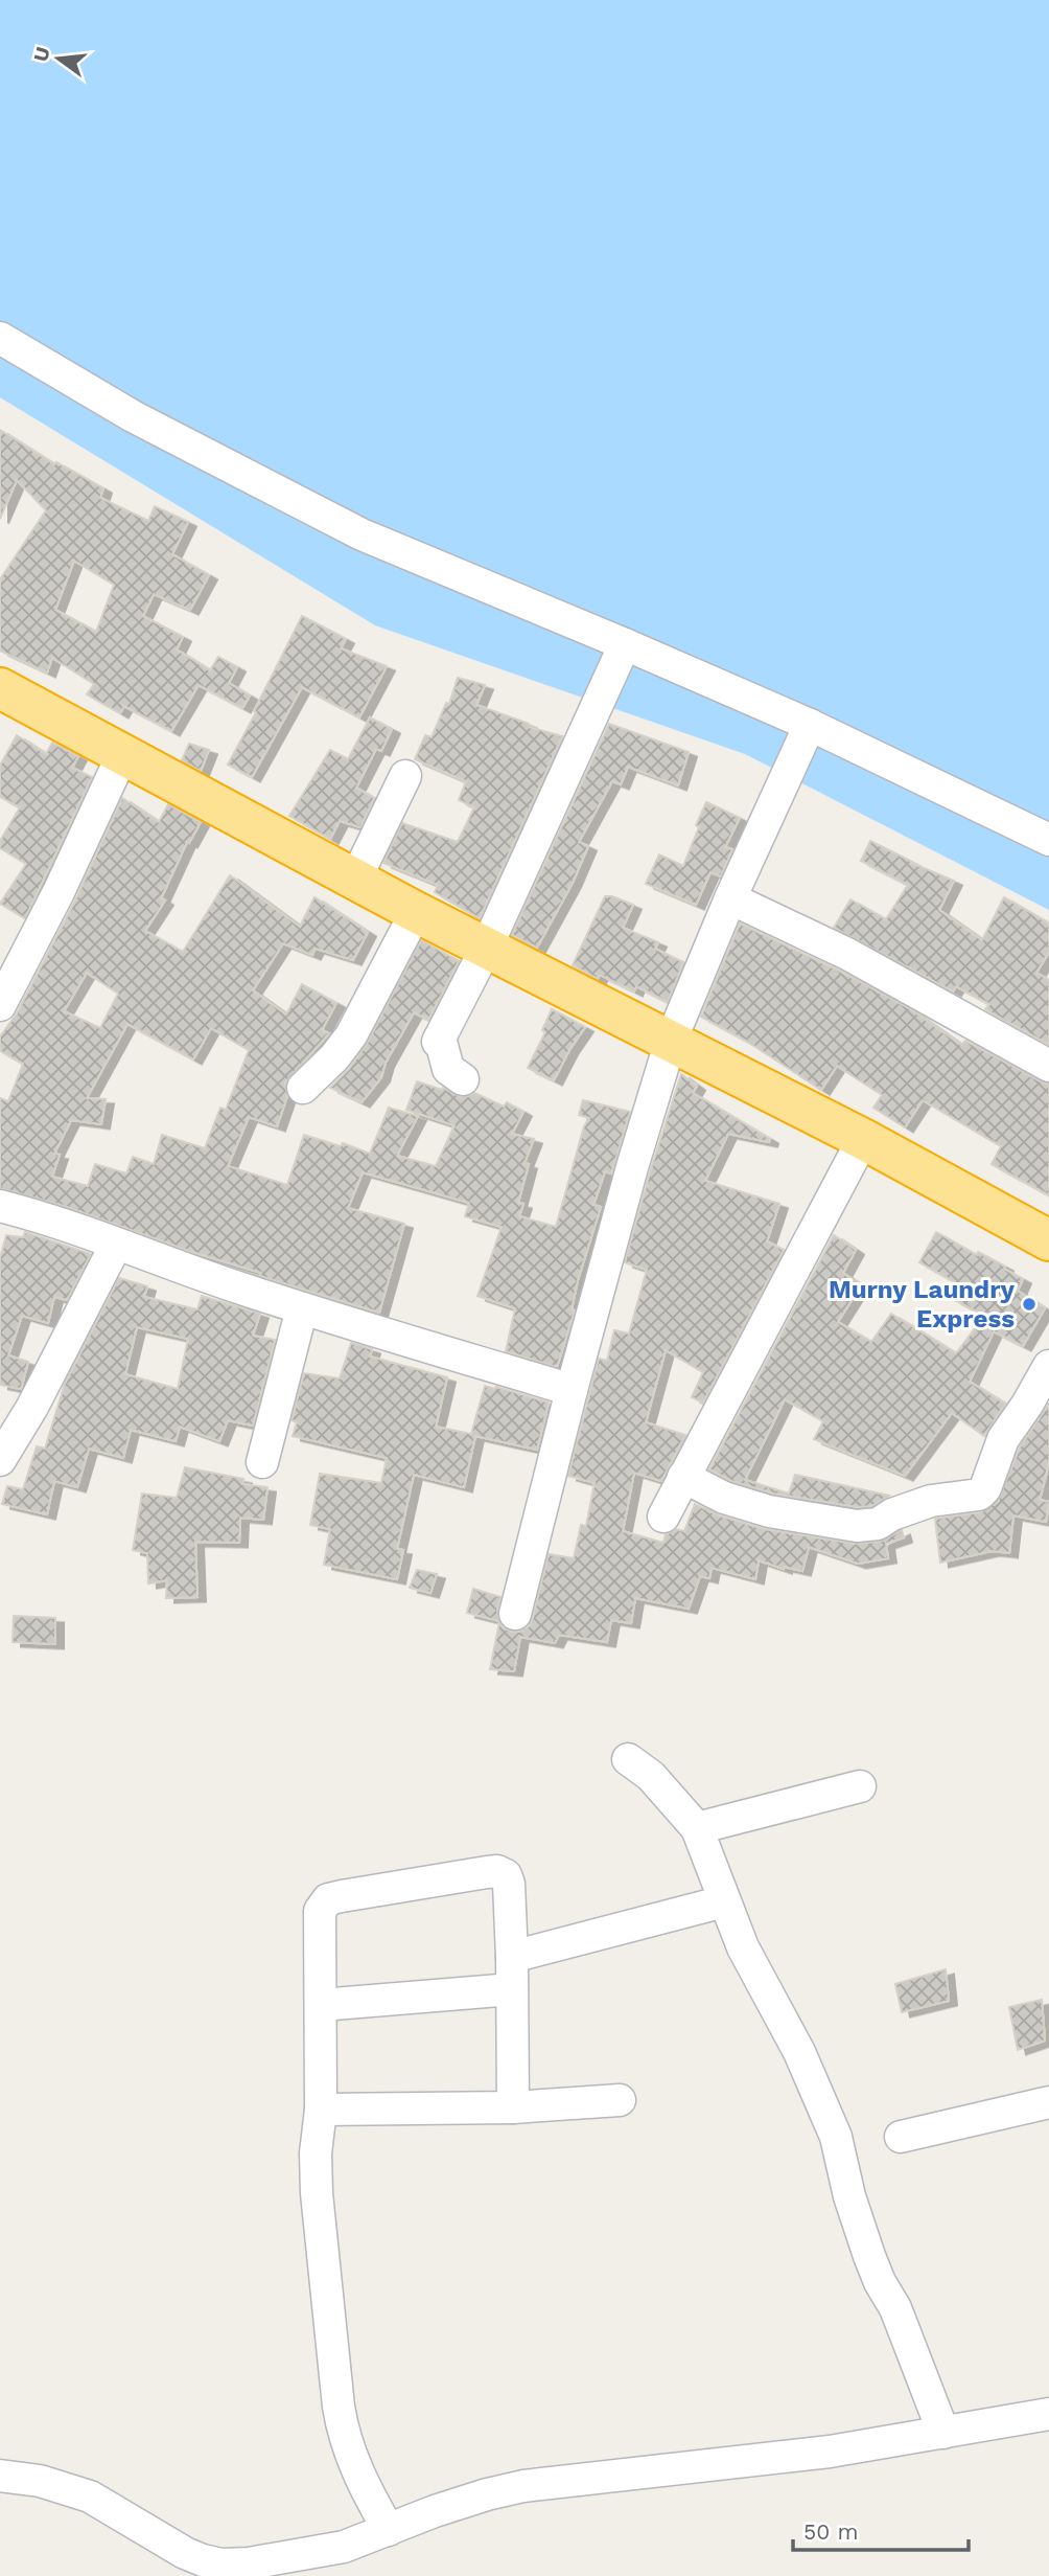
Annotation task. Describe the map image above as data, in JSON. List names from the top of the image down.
{
  "places": ["Murny Laundry Express"],
  "scale_bar": "50 m",
  "north": "left"
}
